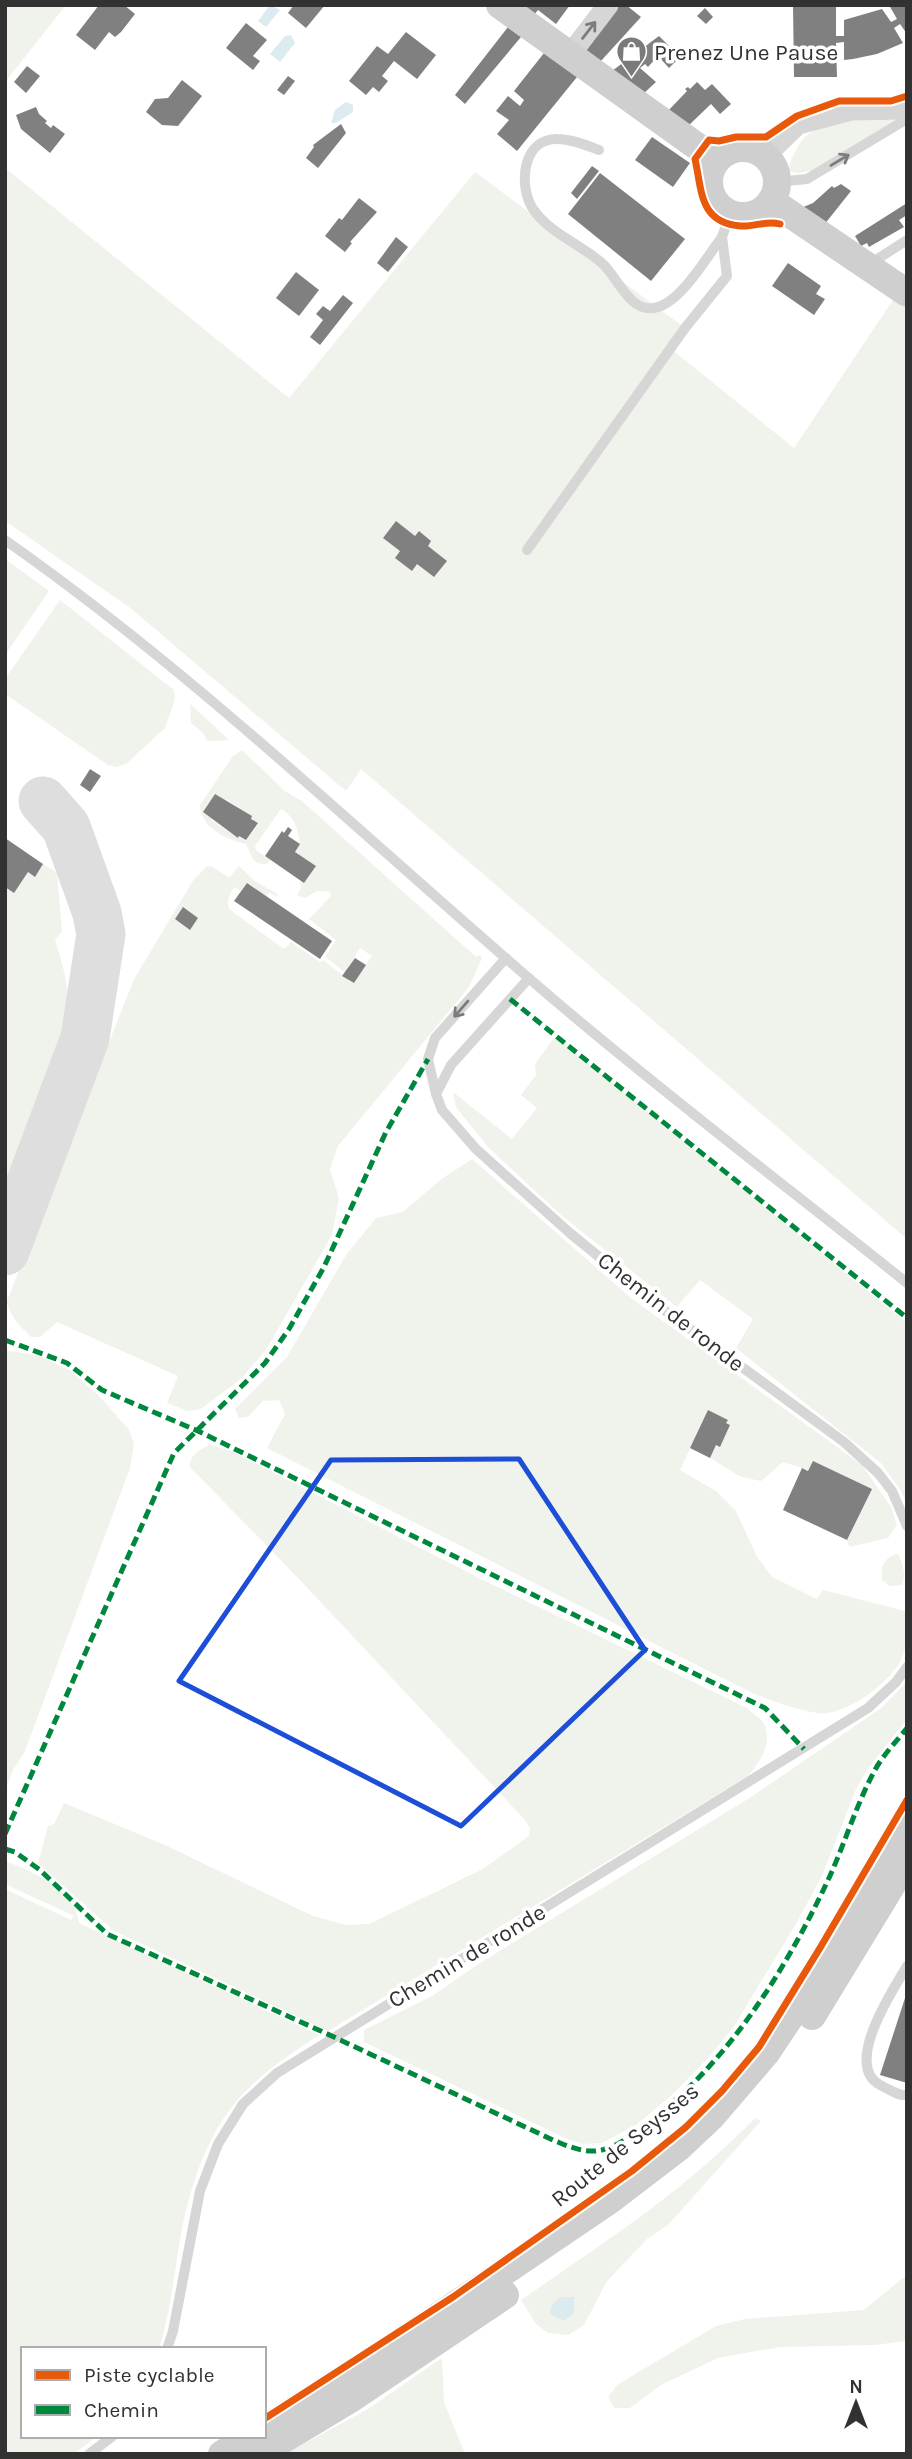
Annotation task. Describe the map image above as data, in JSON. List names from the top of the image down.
{
  "streets": {
    "main road": ["Route de Seysses"],
    "lane": ["Chemin de ronde"]
  },
  "places": {
    "shop": ["Prenez Une Pause"]
  },
  "legend": ["Piste cyclable", "Chemin"],
  "north": "top"
}
